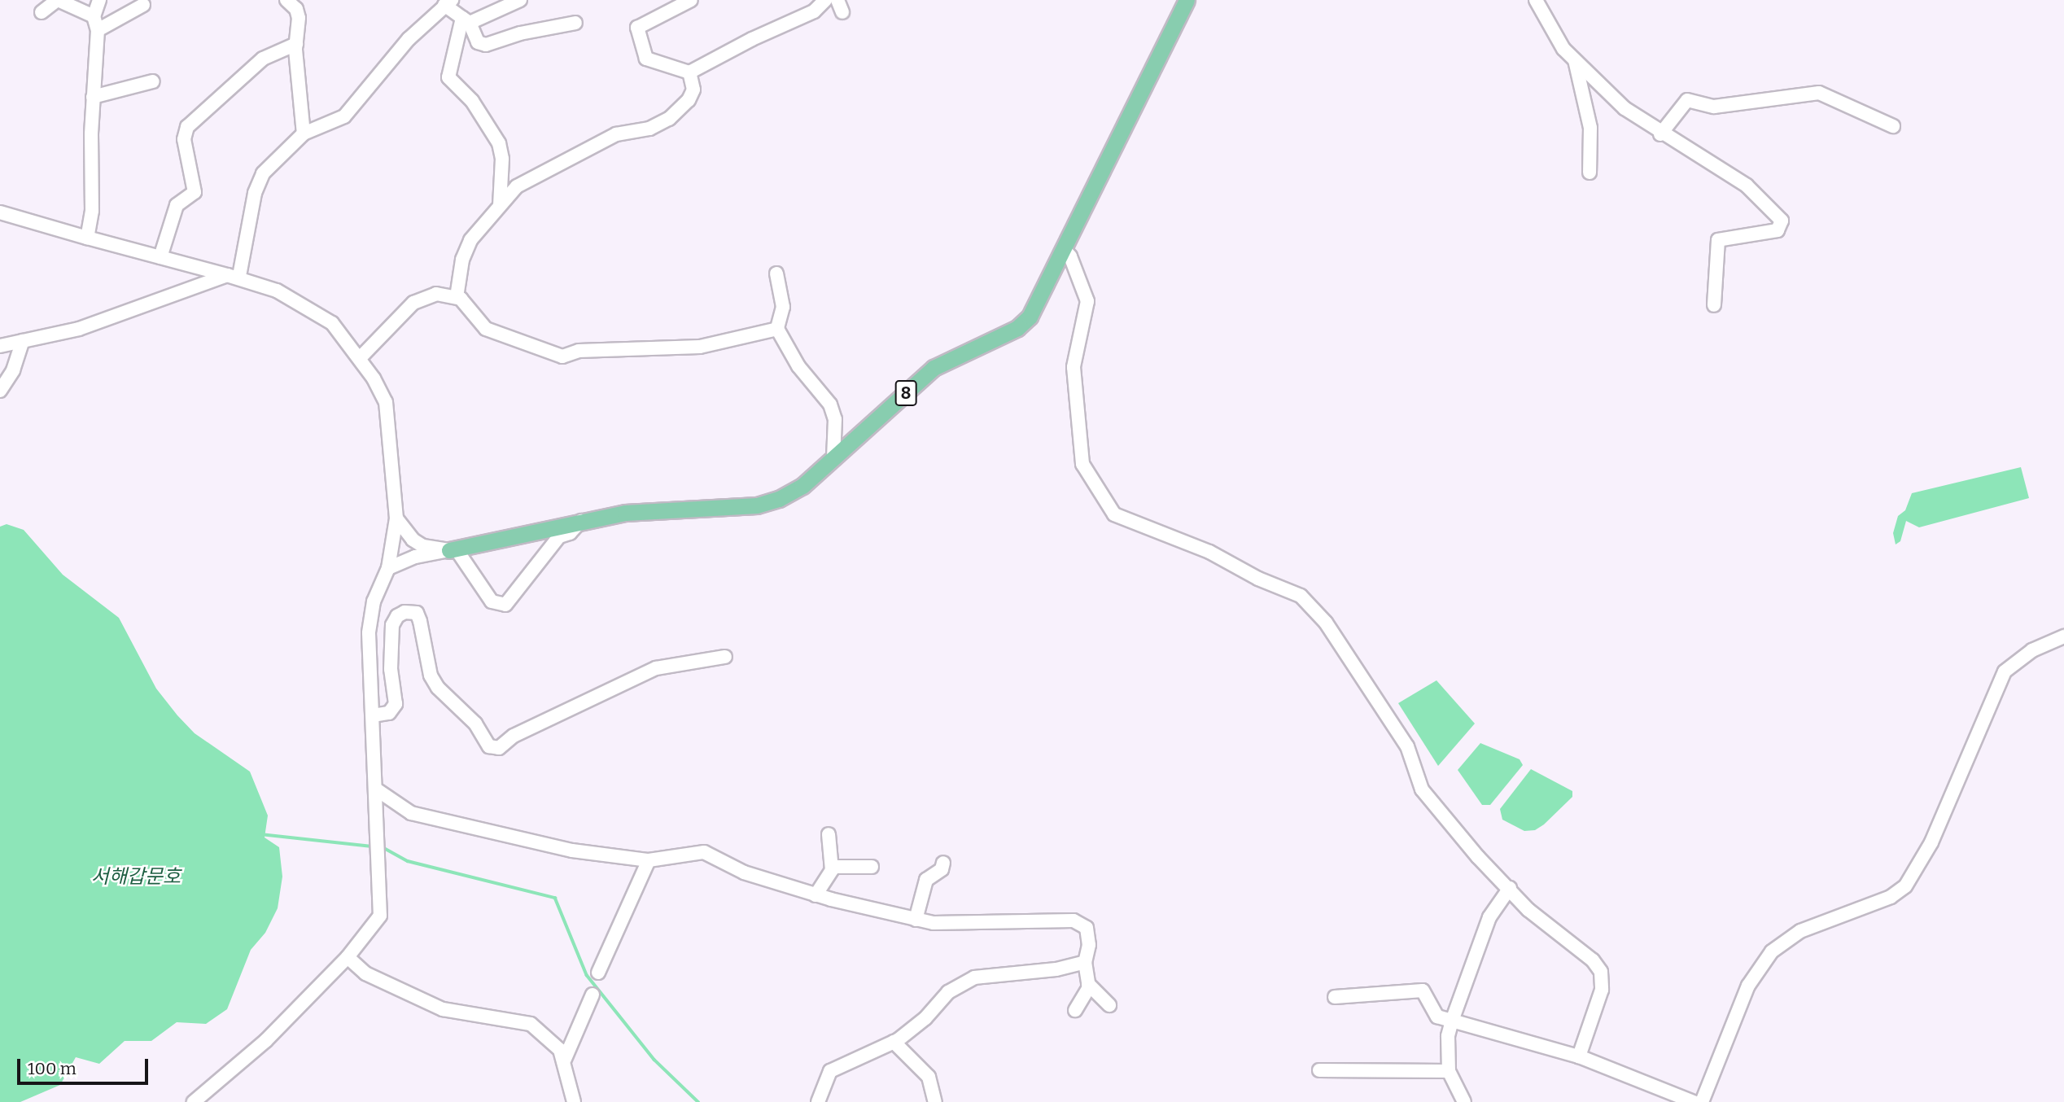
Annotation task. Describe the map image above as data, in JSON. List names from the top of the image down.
{
  "streets": {
    "main road": ["8"]
  },
  "water": ["서해갑문호"],
  "scale_bar": "100 m"
}
